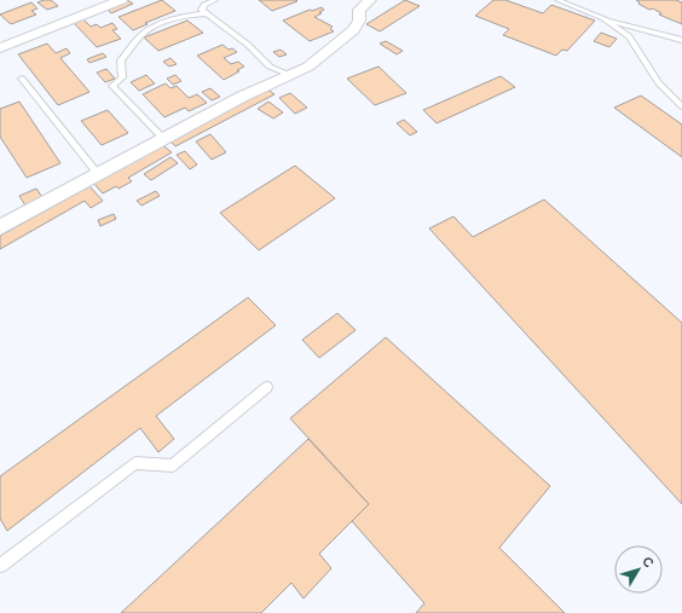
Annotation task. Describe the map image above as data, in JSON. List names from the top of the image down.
{
  "north": "top right"
}
